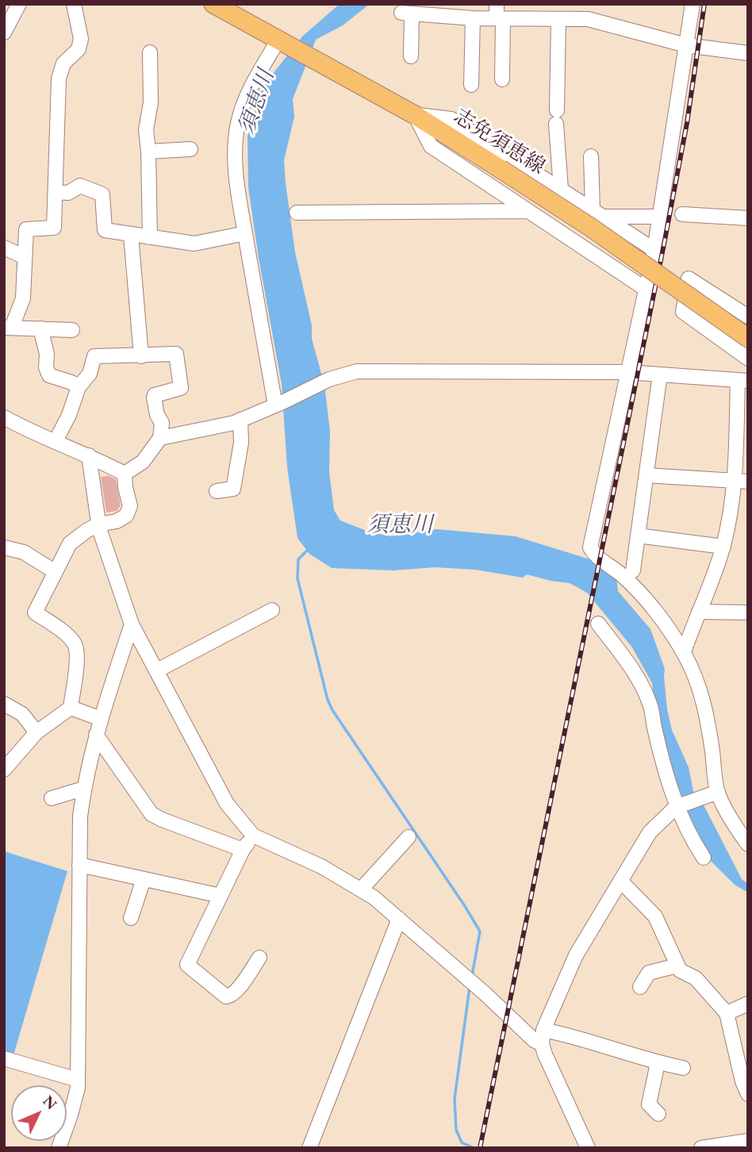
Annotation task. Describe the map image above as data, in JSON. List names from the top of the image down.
{
  "streets": {
    "main road": ["志免須恵線"]
  },
  "water": ["須恵川"],
  "north": "top right"
}
